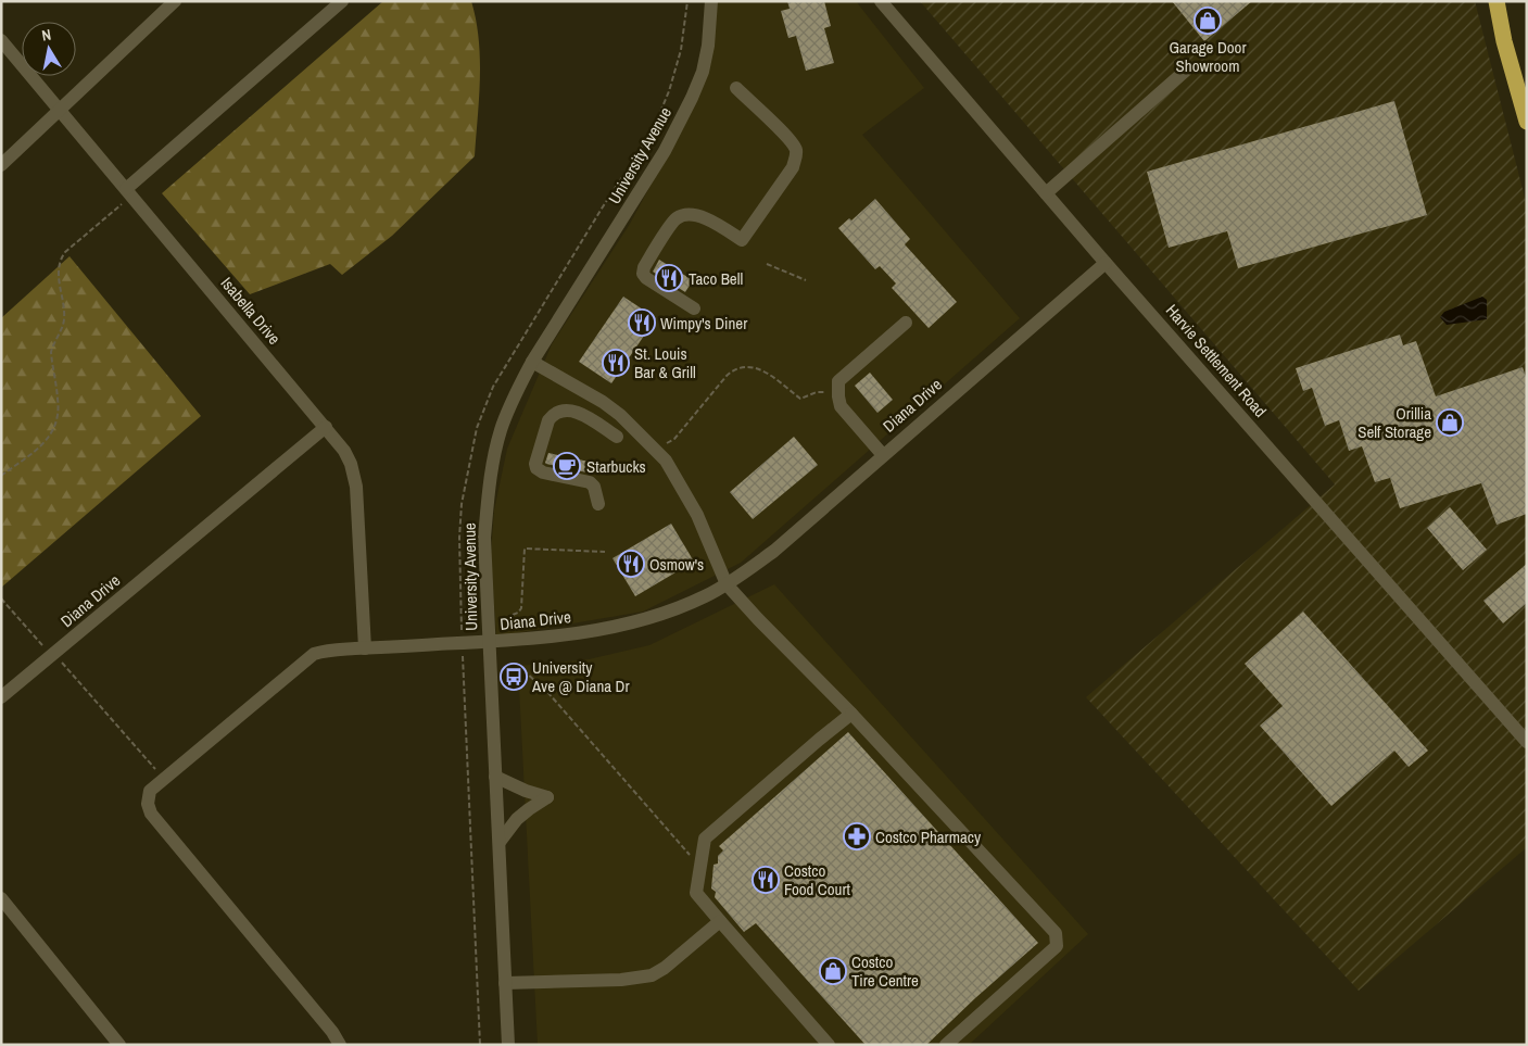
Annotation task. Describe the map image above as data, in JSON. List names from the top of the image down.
{
  "streets": {
    "street": [
      "University Avenue",
      "Isabella Drive",
      "Harvie Settlement Road",
      "Diana Drive"
    ]
  },
  "crossings": [
    ["University Avenue", "Diana Drive"],
    ["Isabella Drive", "Diana Drive"],
    ["Harvie Settlement Road", "Diana Drive"]
  ],
  "places": {
    "shop": ["Garage Door Showroom", "Orillia Self Storage", "Costco Tire Centre"],
    "restaurant": [
      "Taco Bell",
      "Wimpy's Diner",
      "St. Louis Bar & Grill",
      "Osmow's",
      "Costco Food Court"
    ],
    "cafe": ["Starbucks"],
    "bus stop": ["University Ave @ Diana Dr"],
    "pharmacy": ["Costco Pharmacy"]
  },
  "north": "top"
}
